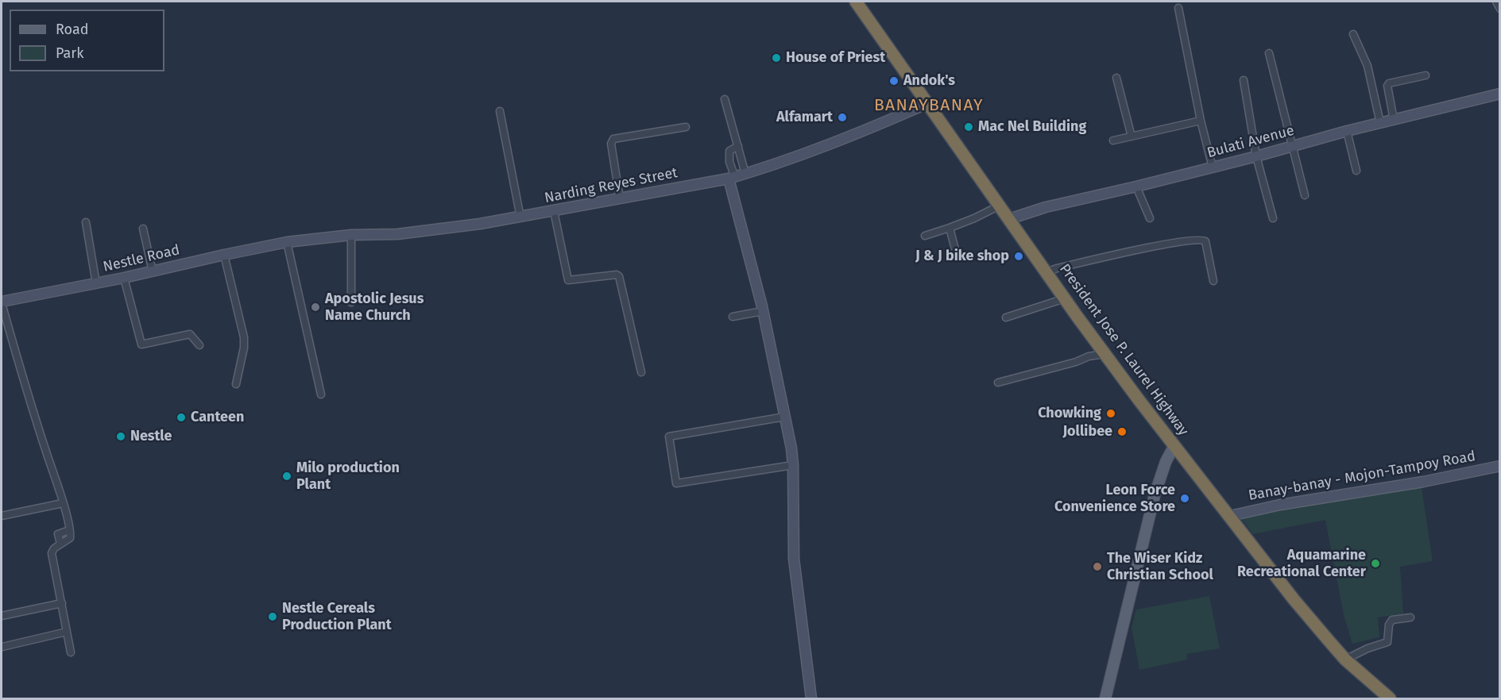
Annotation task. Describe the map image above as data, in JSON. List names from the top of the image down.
{
  "streets": {
    "highway": ["President Jose P. Laurel Highway"],
    "street": [
      "Bulati Avenue",
      "Narding Reyes Street",
      "Nestle Road",
      "Banay-banay - Mojon-Tampoy Road"
    ]
  },
  "crossings": [
    ["Bulati Avenue", "President Jose P. Laurel Highway"],
    ["Narding Reyes Street", "Nestle Road"],
    ["Narding Reyes Street", "President Jose P. Laurel Highway"],
    ["President Jose P. Laurel Highway", "Banay-banay - Mojon-Tampoy Road"]
  ],
  "districts": ["BANAYBANAY"],
  "places": [
    "House of Priest",
    "Andok's",
    "Alfamart",
    "Mac Nel Building",
    "J & J bike shop",
    "Apostolic Jesus Name Church",
    "Chowking",
    "Canteen",
    "Jollibee",
    "Nestle",
    "Milo production Plant",
    "Leon Force Convenience Store",
    "Aquamarine Recreational Center",
    "The Wiser Kidz Christian School",
    "Nestle Cereals Production Plant"
  ],
  "legend": ["Road", "Park"]
}
